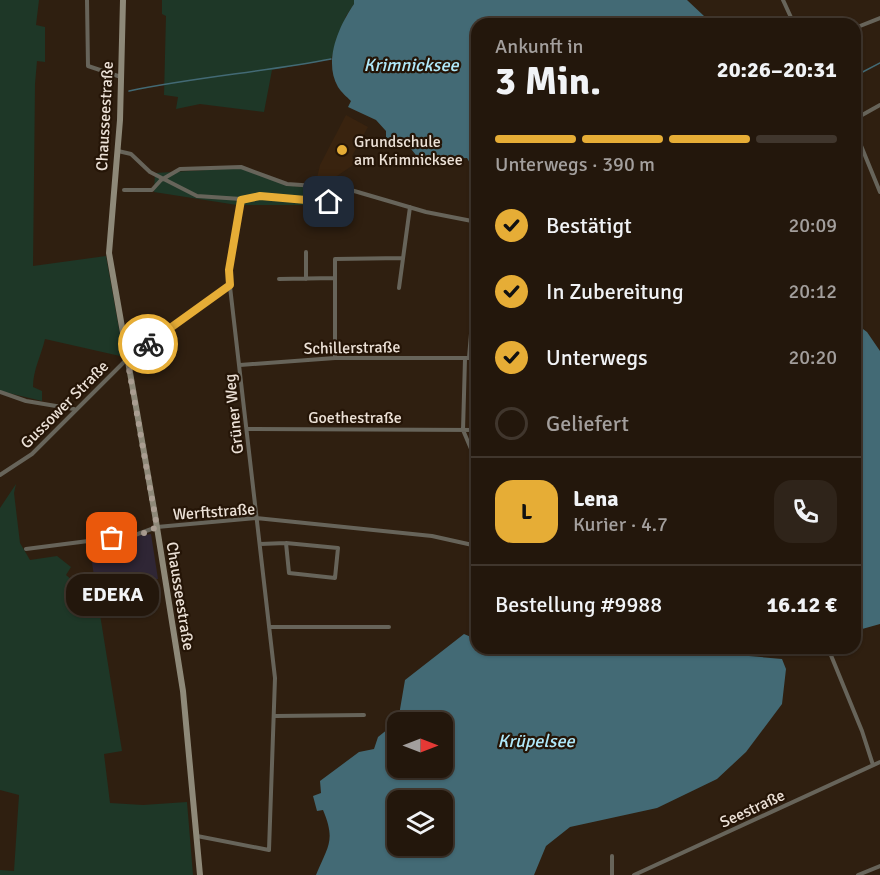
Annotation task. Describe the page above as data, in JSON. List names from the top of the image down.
{
  "streets": {
    "main road": ["Chausseestraße"],
    "street": [
      "Schillerstraße",
      "Gussower Straße",
      "Grüner Weg",
      "Goethestraße",
      "Werftstraße",
      "Seestraße"
    ]
  },
  "crossings": [
    ["Chausseestraße", "Gussower Straße"],
    ["Chausseestraße", "Grüner Weg"],
    ["Chausseestraße", "Werftstraße"],
    ["Schillerstraße", "Grüner Weg"],
    ["Gussower Straße", "Grüner Weg"],
    ["Grüner Weg", "Goethestraße"],
    ["Grüner Weg", "Werftstraße"]
  ],
  "water": ["Krimnicksee", "Krüpelsee"],
  "places": ["Grundschule am Krimnicksee", "EDEKA"],
  "north": "right",
  "page": {
    "heading": ["3 Min.", "Ankunft in", "20:26–20:31"],
    "panel": [
      "Lena",
      "Kurier · 4.7",
      "Bestellung #9988",
      "16.12 €"
    ],
    "bar": "Unterwegs · 390 m",
    "list": [
      ["Bestätigt", "20:09"],
      ["In Zubereitung", "20:12"],
      ["Unterwegs", "20:20"],
      "Geliefert"
    ],
    "round": "L",
    "bubble": "EDEKA"
  }
}
